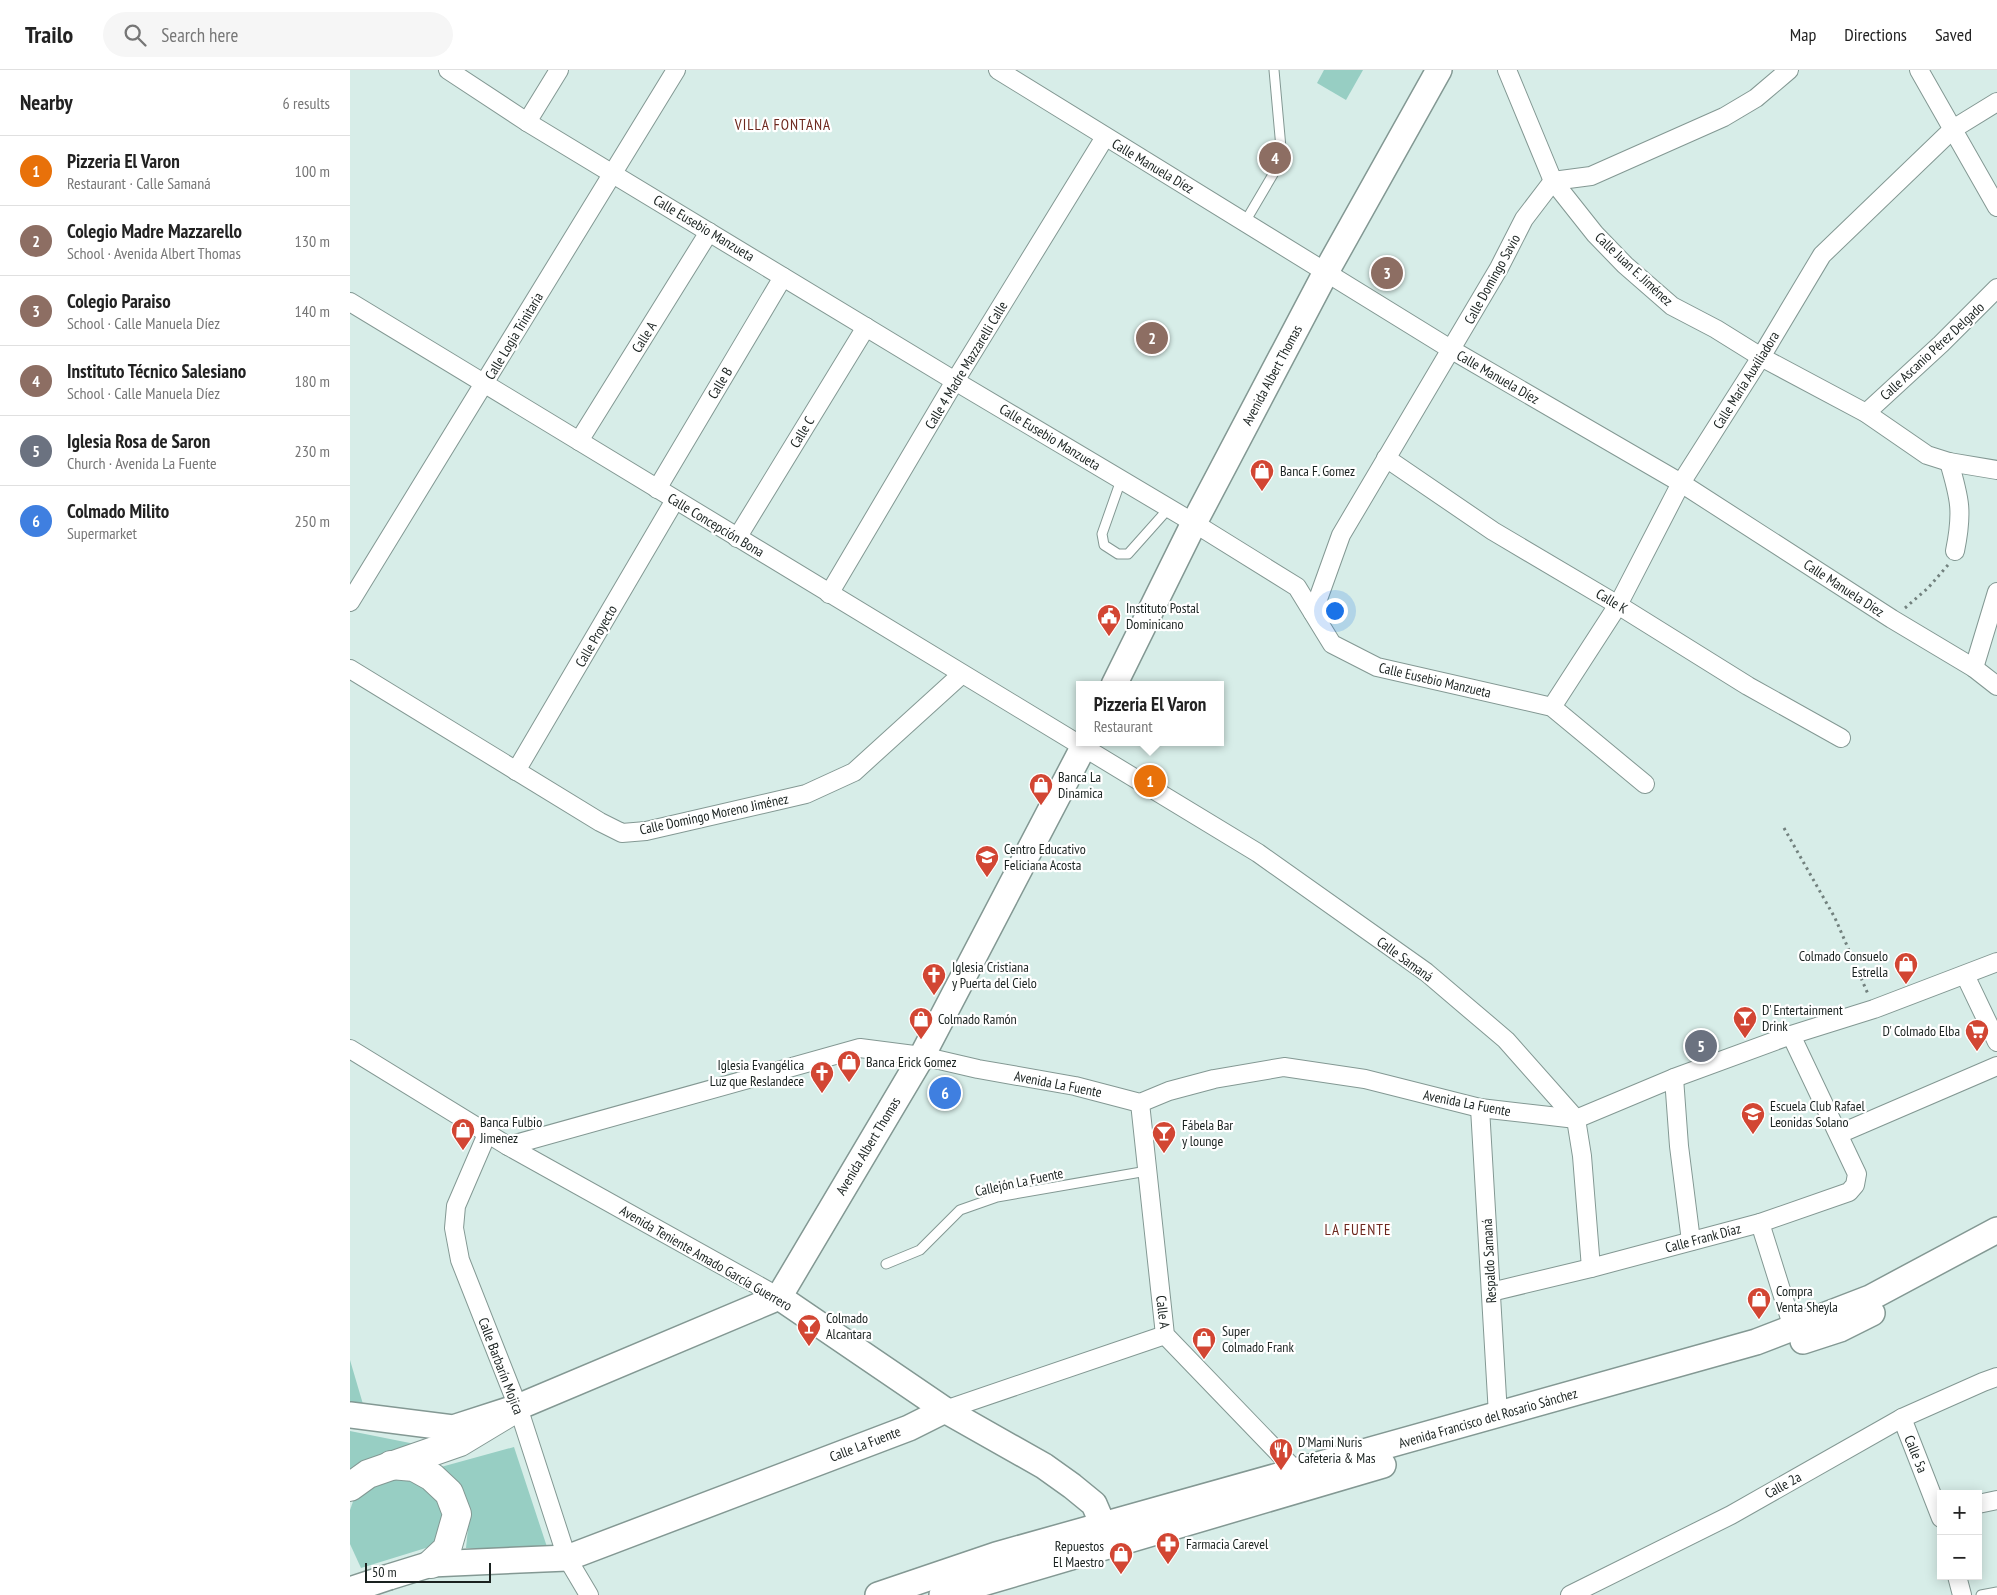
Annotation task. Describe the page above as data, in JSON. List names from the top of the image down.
{
  "streets": {
    "main road": [
      "Avenida Albert Thomas",
      "Avenida Teniente Amado García Guerrero",
      "Avenida Francisco del Rosario Sánchez",
      "Calle La Fuente"
    ],
    "street": [
      "Calle Manuela Díez",
      "Calle Eusebio Manzueta",
      "Calle Juan E. Jiménez",
      "Calle Domingo Savio",
      "Calle Logia Trinitaria",
      "Calle A",
      "Calle Ascanio Pérez Delgado",
      "Calle 4 Madre Mazzarelli Calle",
      "Calle María Auxiliadora",
      "Calle B",
      "Calle C",
      "Calle Concepción Bona",
      "Calle K",
      "Calle Proyecto",
      "Calle Domingo Moreno Jiménez",
      "Calle Samaná",
      "Avenida La Fuente",
      "Calle Frank Díaz",
      "Respaldo Samaná",
      "Calle Barbarín Mojica",
      "Calle 5a",
      "Calle 2a"
    ],
    "lane": ["Callejón La Fuente"]
  },
  "crossings": [
    ["Calle Manuela Díez", "Calle Domingo Savio"],
    ["Calle Manuela Díez", "Calle 4 Madre Mazzarelli Calle"],
    ["Calle Manuela Díez", "Avenida Albert Thomas"],
    ["Calle Manuela Díez", "Calle María Auxiliadora"],
    ["Calle Eusebio Manzueta", "Calle Domingo Savio"],
    ["Calle Eusebio Manzueta", "Calle Logia Trinitaria"],
    ["Calle Eusebio Manzueta", "Calle A"],
    ["Calle Eusebio Manzueta", "Calle 4 Madre Mazzarelli Calle"],
    ["Calle Eusebio Manzueta", "Avenida Albert Thomas"],
    ["Calle Eusebio Manzueta", "Calle María Auxiliadora"],
    ["Calle Eusebio Manzueta", "Calle B"],
    ["Calle Eusebio Manzueta", "Calle C"],
    ["Calle Juan E. Jiménez", "Calle Domingo Savio"],
    ["Calle Juan E. Jiménez", "Calle Ascanio Pérez Delgado"],
    ["Calle Juan E. Jiménez", "Calle María Auxiliadora"],
    ["Calle Domingo Savio", "Calle K"],
    ["Calle Logia Trinitaria", "Calle Concepción Bona"],
    ["Calle A", "Calle Concepción Bona"],
    ["Calle A", "Avenida La Fuente"],
    ["Calle A", "Callejón La Fuente"],
    ["Calle A", "Avenida Francisco del Rosario Sánchez"],
    ["Calle A", "Calle La Fuente"],
    ["Calle 4 Madre Mazzarelli Calle", "Calle Concepción Bona"],
    ["Avenida Albert Thomas", "Avenida La Fuente"],
    ["Avenida Albert Thomas", "Avenida Teniente Amado García Guerrero"],
    ["Calle María Auxiliadora", "Calle K"],
    ["Calle B", "Calle Concepción Bona"],
    ["Calle C", "Calle Concepción Bona"],
    ["Calle Concepción Bona", "Calle Proyecto"],
    ["Calle Concepción Bona", "Calle Domingo Moreno Jiménez"],
    ["Calle Proyecto", "Calle Domingo Moreno Jiménez"],
    ["Calle Samaná", "Avenida La Fuente"],
    ["Avenida La Fuente", "Calle Frank Díaz"],
    ["Avenida La Fuente", "Respaldo Samaná"],
    ["Calle Frank Díaz", "Respaldo Samaná"],
    ["Avenida Teniente Amado García Guerrero", "Calle Barbarín Mojica"],
    ["Avenida Teniente Amado García Guerrero", "Avenida Francisco del Rosario Sánchez"],
    ["Avenida Teniente Amado García Guerrero", "Calle La Fuente"],
    ["Respaldo Samaná", "Avenida Francisco del Rosario Sánchez"],
    ["Calle Barbarín Mojica", "Calle La Fuente"],
    ["Calle 5a", "Calle 2a"]
  ],
  "districts": ["VILLA FONTANA", "LA FUENTE"],
  "places": {
    "shop": [
      "Banca F. Gomez",
      "Banca La Dinamica",
      "Colmado Consuelo Estrella",
      "Colmado Ramón",
      "Banca Erick Gomez",
      "Banca Fulbio Jimenez",
      "Compra Venta Sheyla",
      "Super Colmado Frank",
      "Repuestos El Maestro"
    ],
    "public building": ["Instituto Postal Dominicano"],
    "school or university": ["Centro Educativo Feliciana Acosta", "Escuela Club Rafael Leonidas Solano"],
    "church": ["Iglesia Cristiana y Puerta del Cielo", "Iglesia Evangélica Luz que Reslandece"],
    "bar": ["D' Entertainment Drink", "Fábela Bar y lounge", "Colmado Alcantara"],
    "supermarket": ["D' Colmado Elba"],
    "restaurant": ["D'Mami Nuris Cafeteria & Mas"],
    "pharmacy": ["Farmacia Carevel"]
  },
  "scale_bar": "50 m",
  "page": {
    "header": "Trailo",
    "search": "Search here",
    "nav": ["Map", "Directions", "Saved"],
    "heading": ["Nearby", "6 results"],
    "list": [
      {
        "mark": "1",
        "name": "Pizzeria El Varon",
        "note": "Restaurant · Calle Samaná",
        "value": "100 m"
      },
      {
        "mark": "2",
        "name": "Colegio Madre Mazzarello",
        "note": "School · Avenida Albert Thomas",
        "value": "130 m"
      },
      {
        "mark": "3",
        "name": "Colegio Paraiso",
        "note": "School · Calle Manuela Díez",
        "value": "140 m"
      },
      {
        "mark": "4",
        "name": "Instituto Técnico Salesiano",
        "note": "School · Calle Manuela Díez",
        "value": "180 m"
      },
      {
        "mark": "5",
        "name": "Iglesia Rosa de Saron",
        "note": "Church · Avenida La Fuente",
        "value": "230 m"
      },
      {
        "mark": "6",
        "name": "Colmado Milito",
        "note": "Supermarket",
        "value": "250 m"
      }
    ],
    "pins": [
      "4",
      "3",
      "2",
      "1",
      "5",
      "6"
    ],
    "popup": ["Pizzeria El Varon", "Restaurant"],
    "map_buttons": ["+", "−"],
    "scale": "50 m"
  }
}
